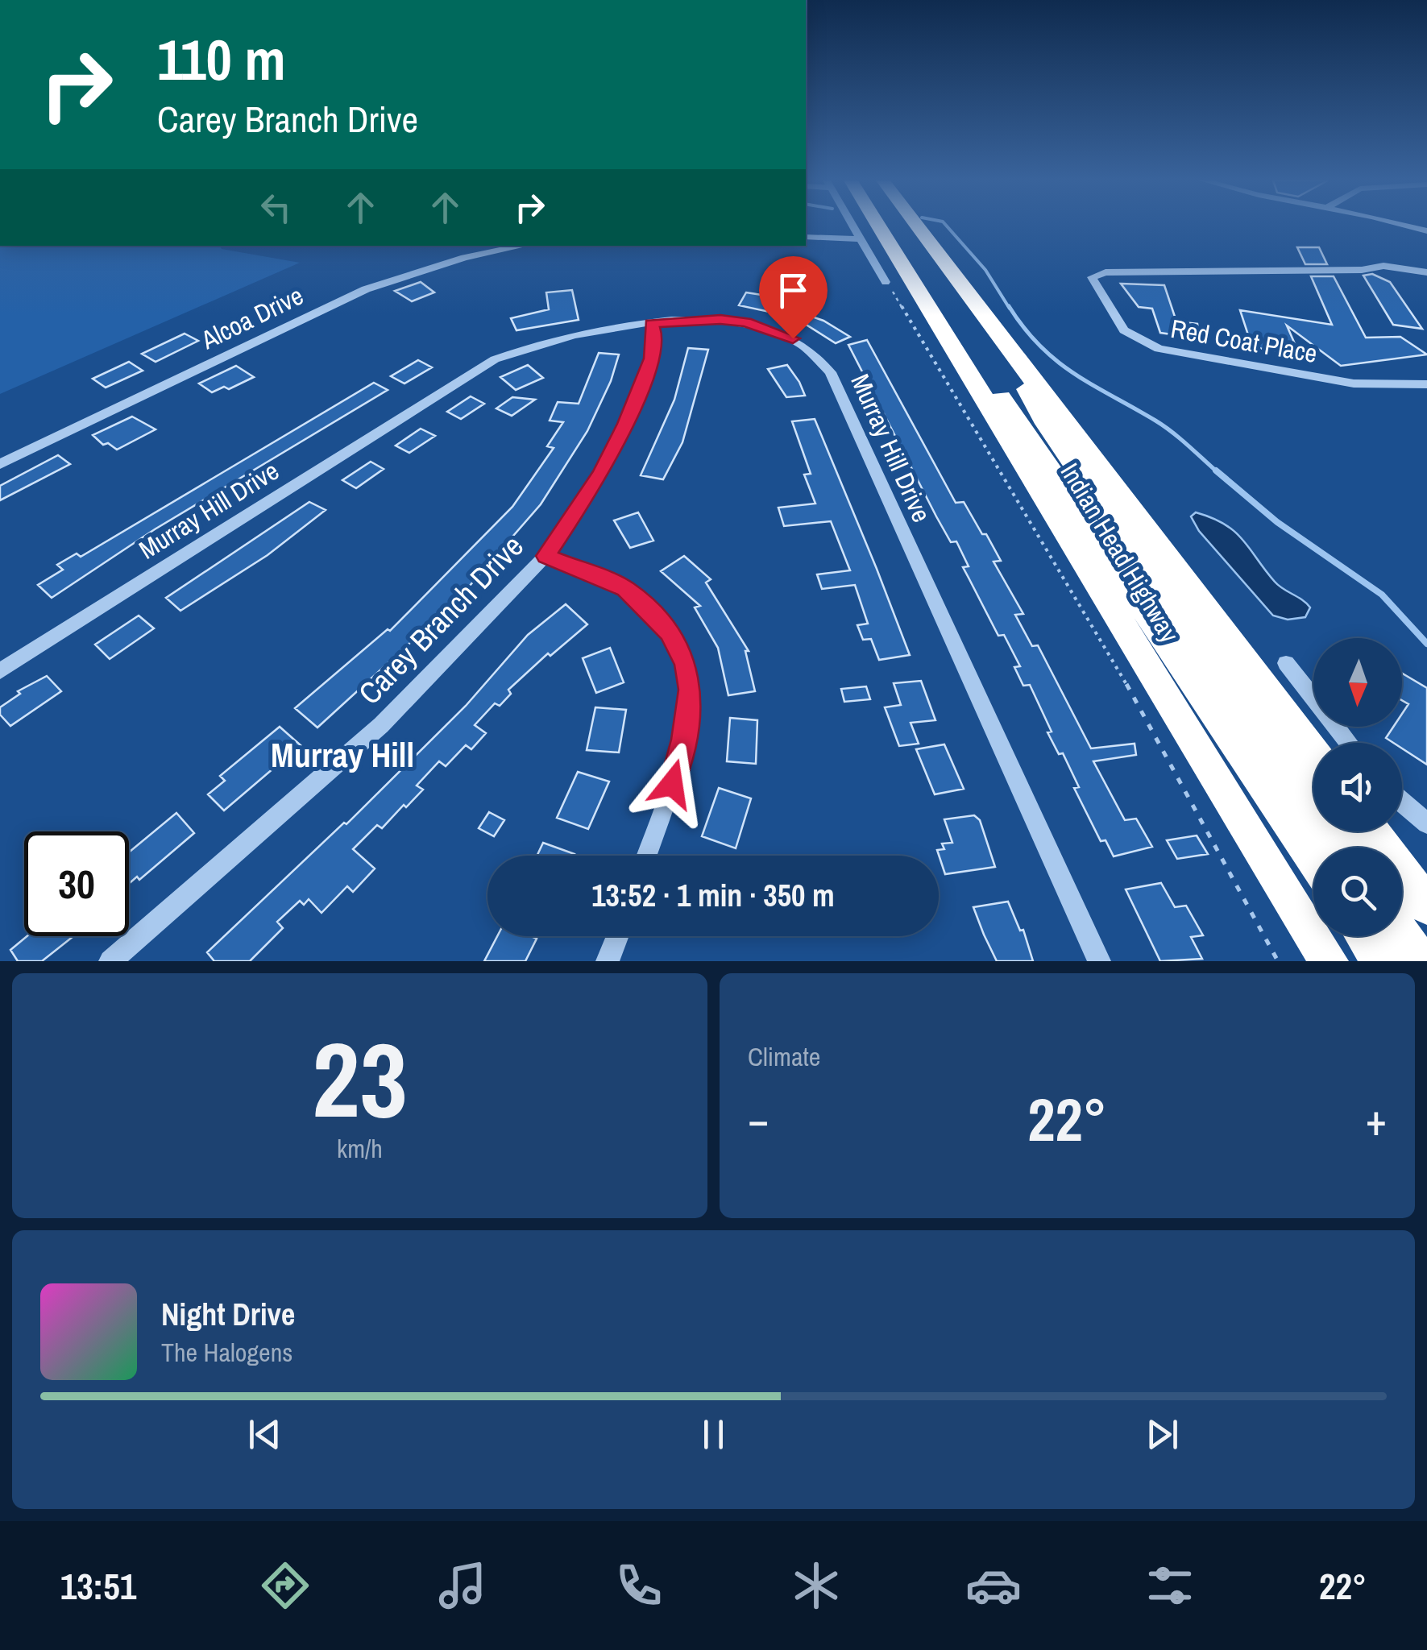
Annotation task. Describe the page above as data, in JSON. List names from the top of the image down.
{
  "streets": {
    "highway": ["Indian Head Highway"],
    "street": [
      "Alcoa Drive",
      "Red Coat Place",
      "Murray Hill Drive",
      "Carey Branch Drive"
    ]
  },
  "crossings": [
    ["Murray Hill Drive", "Carey Branch Drive"]
  ],
  "districts": ["Murray Hill"],
  "north": "bottom",
  "page": {
    "turn": ["110 m", "Carey Branch Drive"],
    "limit": "30",
    "trip": "13:52 · 1 min · 350 m",
    "tile": [
      ["23", "km/h"],
      "Climate"
    ],
    "heat": ["−", "22°", "+"],
    "song": ["Night Drive", "The Halogens"],
    "tabs": ["13:51", "22°"]
  }
}
